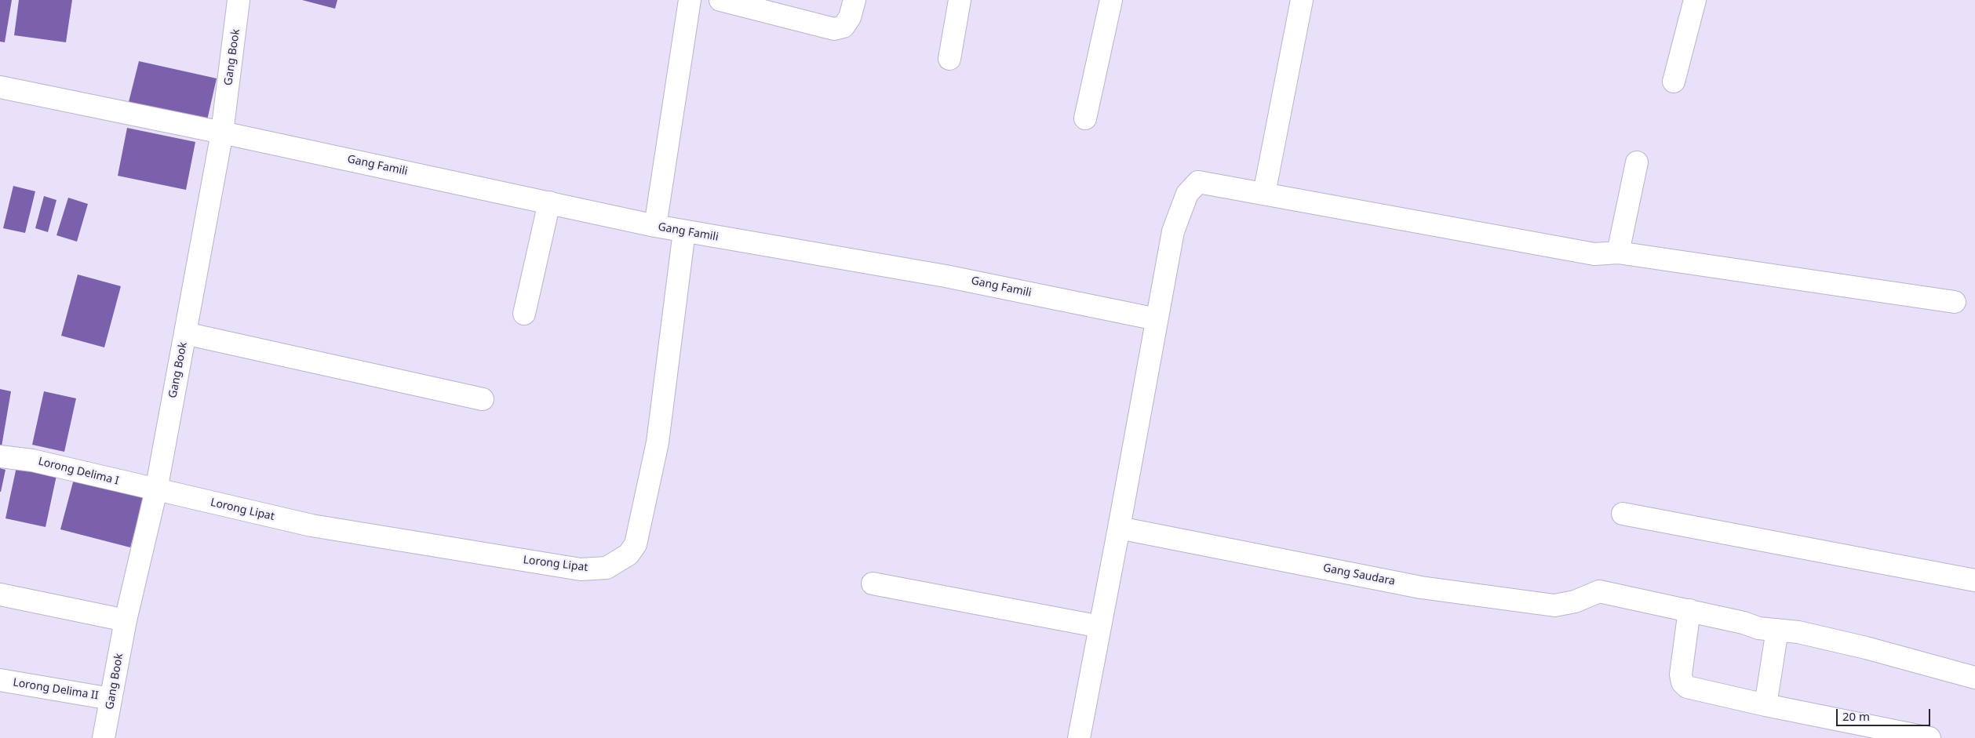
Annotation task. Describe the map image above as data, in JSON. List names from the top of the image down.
{
  "streets": {
    "street": [
      "Gang Book",
      "Gang Famili",
      "Lorong Delima I",
      "Lorong Lipat",
      "Gang Saudara",
      "Lorong Delima II"
    ]
  },
  "crossings": [
    ["Gang Book", "Gang Famili"],
    ["Gang Book", "Lorong Delima I"],
    ["Gang Book", "Lorong Lipat"],
    ["Gang Book", "Lorong Delima II"],
    ["Gang Famili", "Lorong Lipat"],
    ["Lorong Delima I", "Lorong Lipat"]
  ],
  "scale_bar": "20 m"
}
